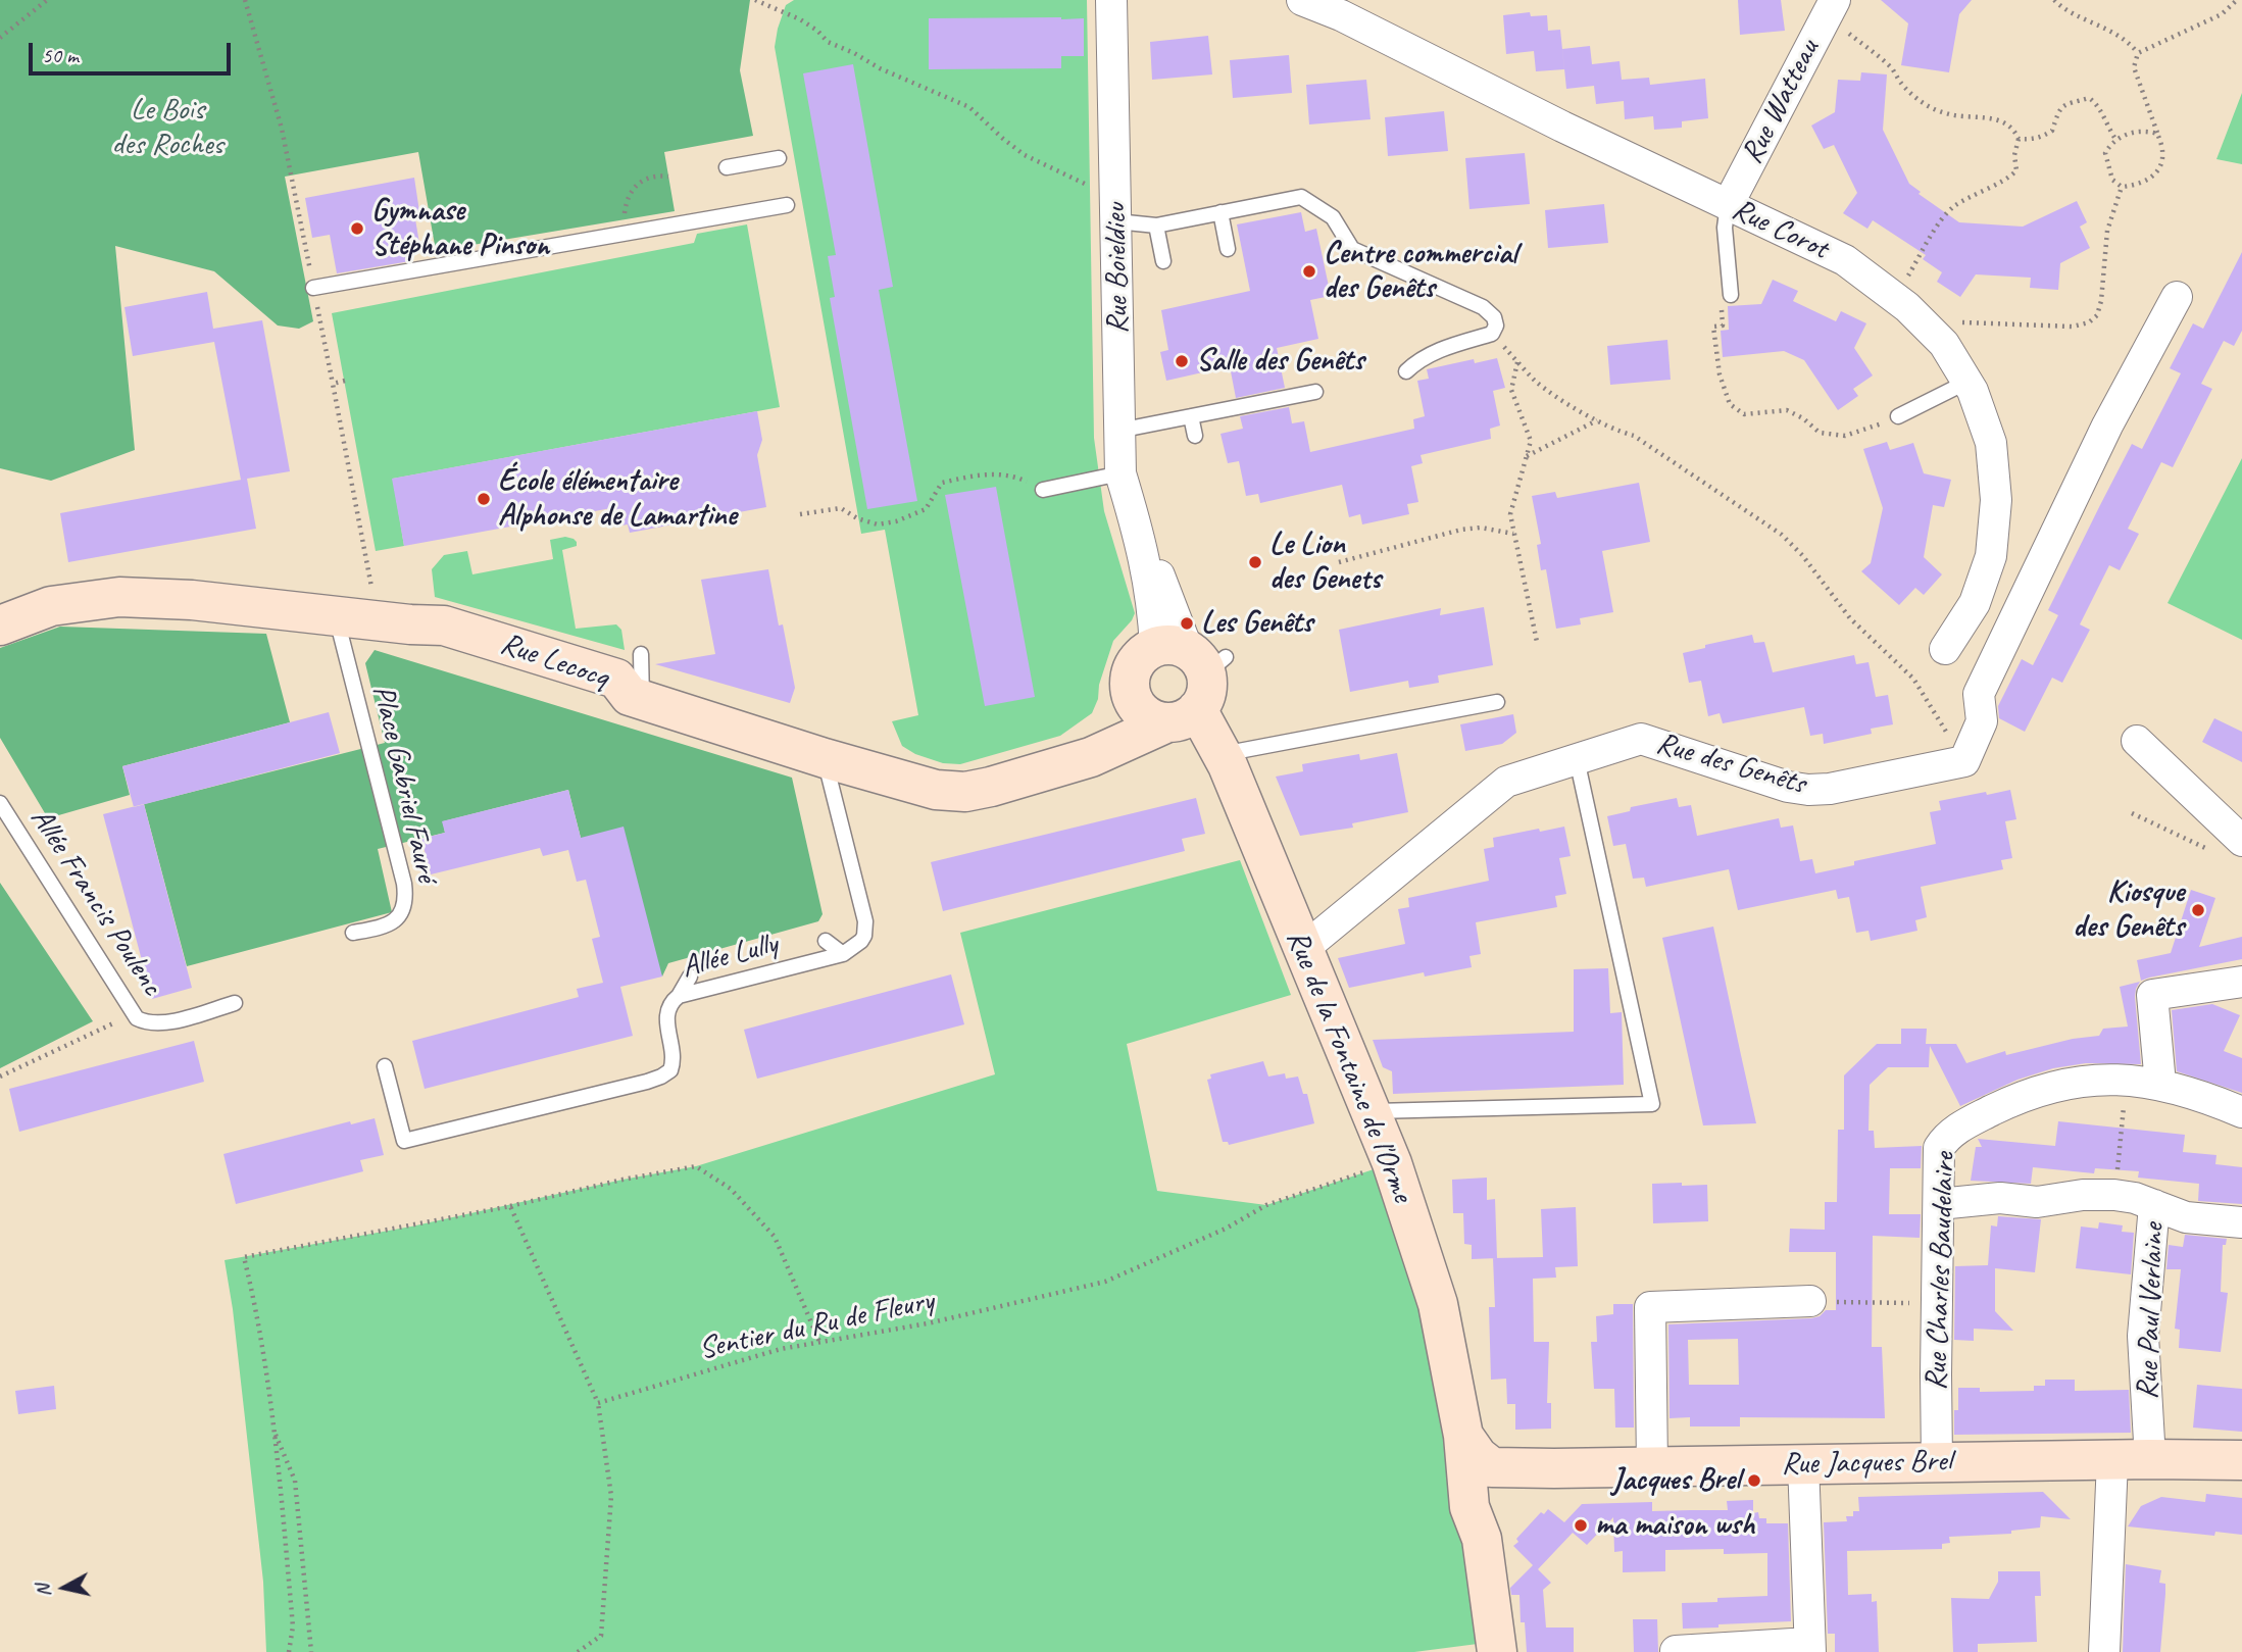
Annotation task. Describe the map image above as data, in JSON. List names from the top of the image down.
{
  "streets": {
    "street": [
      "Rue Watteau",
      "Rue Corot",
      "Rue Boieldieu",
      "Rue Lecocq",
      "Rue des Genêts",
      "Rue de la Fontaine de l'Orme",
      "Rue Charles Baudelaire",
      "Rue Paul Verlaine",
      "Rue Jacques Brel"
    ],
    "lane": ["Place Gabriel Fauré", "Allée Francis Poulenc", "Allée Lully"],
    "path": ["Sentier du Ru de Fleury"]
  },
  "crossings": [
    ["Rue Watteau", "Rue Corot"],
    ["Rue Boieldieu", "Rue Lecocq"],
    ["Rue Boieldieu", "Rue de la Fontaine de l'Orme"],
    ["Rue Lecocq", "Place Gabriel Fauré"],
    ["Rue Lecocq", "Rue de la Fontaine de l'Orme"],
    ["Rue des Genêts", "Rue de la Fontaine de l'Orme"],
    ["Rue de la Fontaine de l'Orme", "Sentier du Ru de Fleury"],
    ["Rue de la Fontaine de l'Orme", "Rue Jacques Brel"],
    ["Rue Charles Baudelaire", "Rue Jacques Brel"],
    ["Rue Paul Verlaine", "Rue Jacques Brel"]
  ],
  "parks": ["Le Bois des Roches"],
  "places": [
    "Gymnase Stéphane Pinson",
    "Centre commercial des Genêts",
    "Salle des Genêts",
    "École élémentaire Alphonse de Lamartine",
    "Le Lion des Genets",
    "Les Genêts",
    "Kiosque des Genêts",
    "Jacques Brel",
    "ma maison wsh"
  ],
  "scale_bar": "50 m",
  "north": "left"
}
